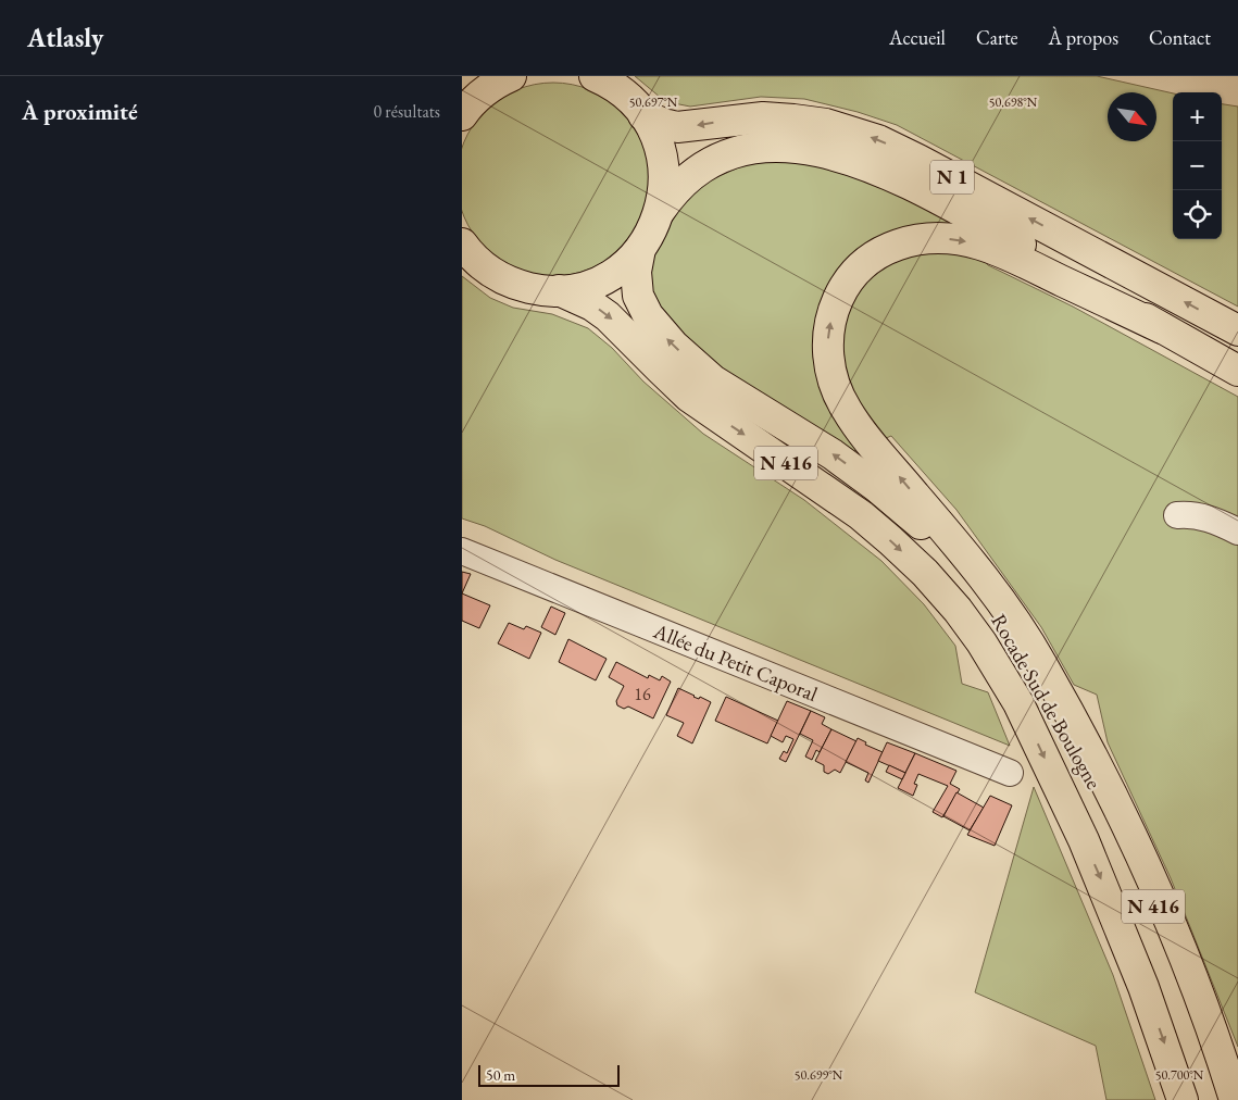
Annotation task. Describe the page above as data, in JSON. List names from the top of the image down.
{
  "streets": {
    "highway": ["N 1", "N 416", "Rocade Sud de Boulogne"],
    "street": ["Allée du Petit Caporal"]
  },
  "house_numbers": ["16"],
  "scale_bar": "50 m",
  "north": "bottom right",
  "page": {
    "header": "Atlasly",
    "nav": [
      "Accueil",
      "Carte",
      "À propos",
      "Contact"
    ],
    "heading": ["À proximité", "0 résultats"],
    "map_buttons": ["+", "−"],
    "scale": "50 m"
  },
  "coordinates": [
    "50.697°N",
    "50.698°N",
    "50.699°N",
    "50.700°N"
  ]
}
